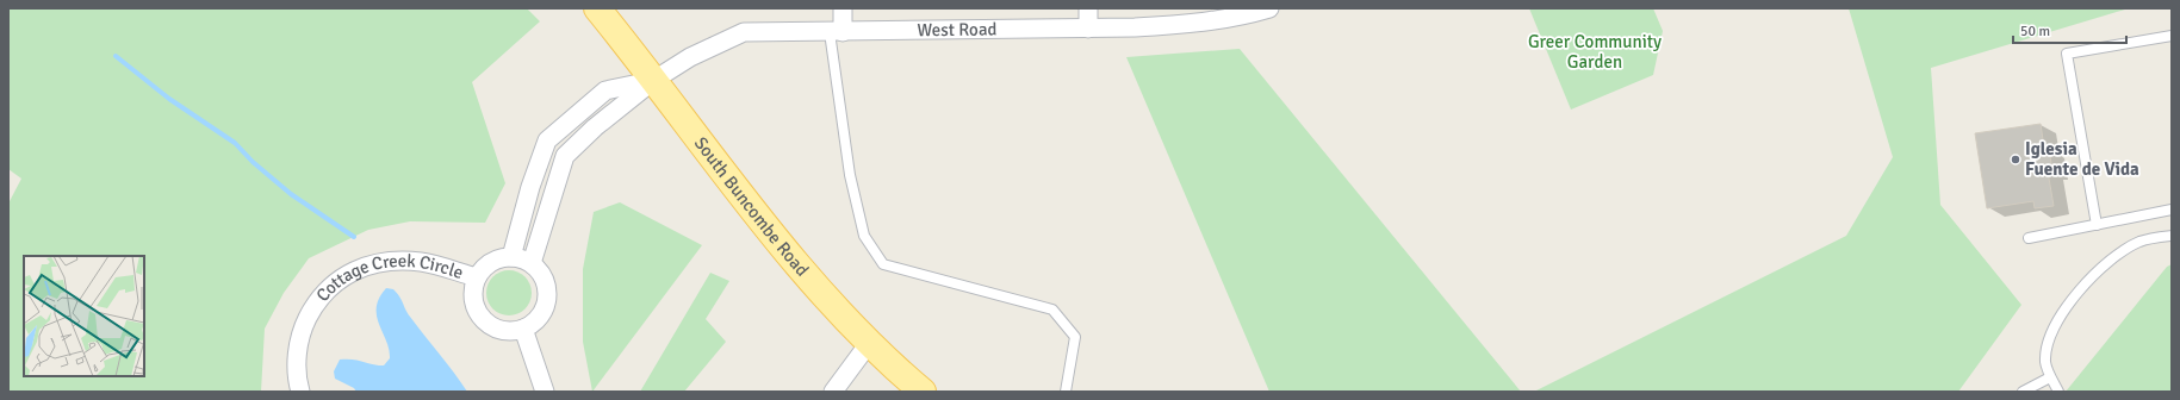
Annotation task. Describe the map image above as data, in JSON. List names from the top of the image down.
{
  "streets": {
    "main road": ["South Buncombe Road"],
    "street": ["West Road", "Cottage Creek Circle"]
  },
  "crossings": [
    ["West Road", "South Buncombe Road"]
  ],
  "parks": ["Greer Community Garden"],
  "places": ["Iglesia Fuente de Vida"],
  "scale_bar": "50 m"
}
